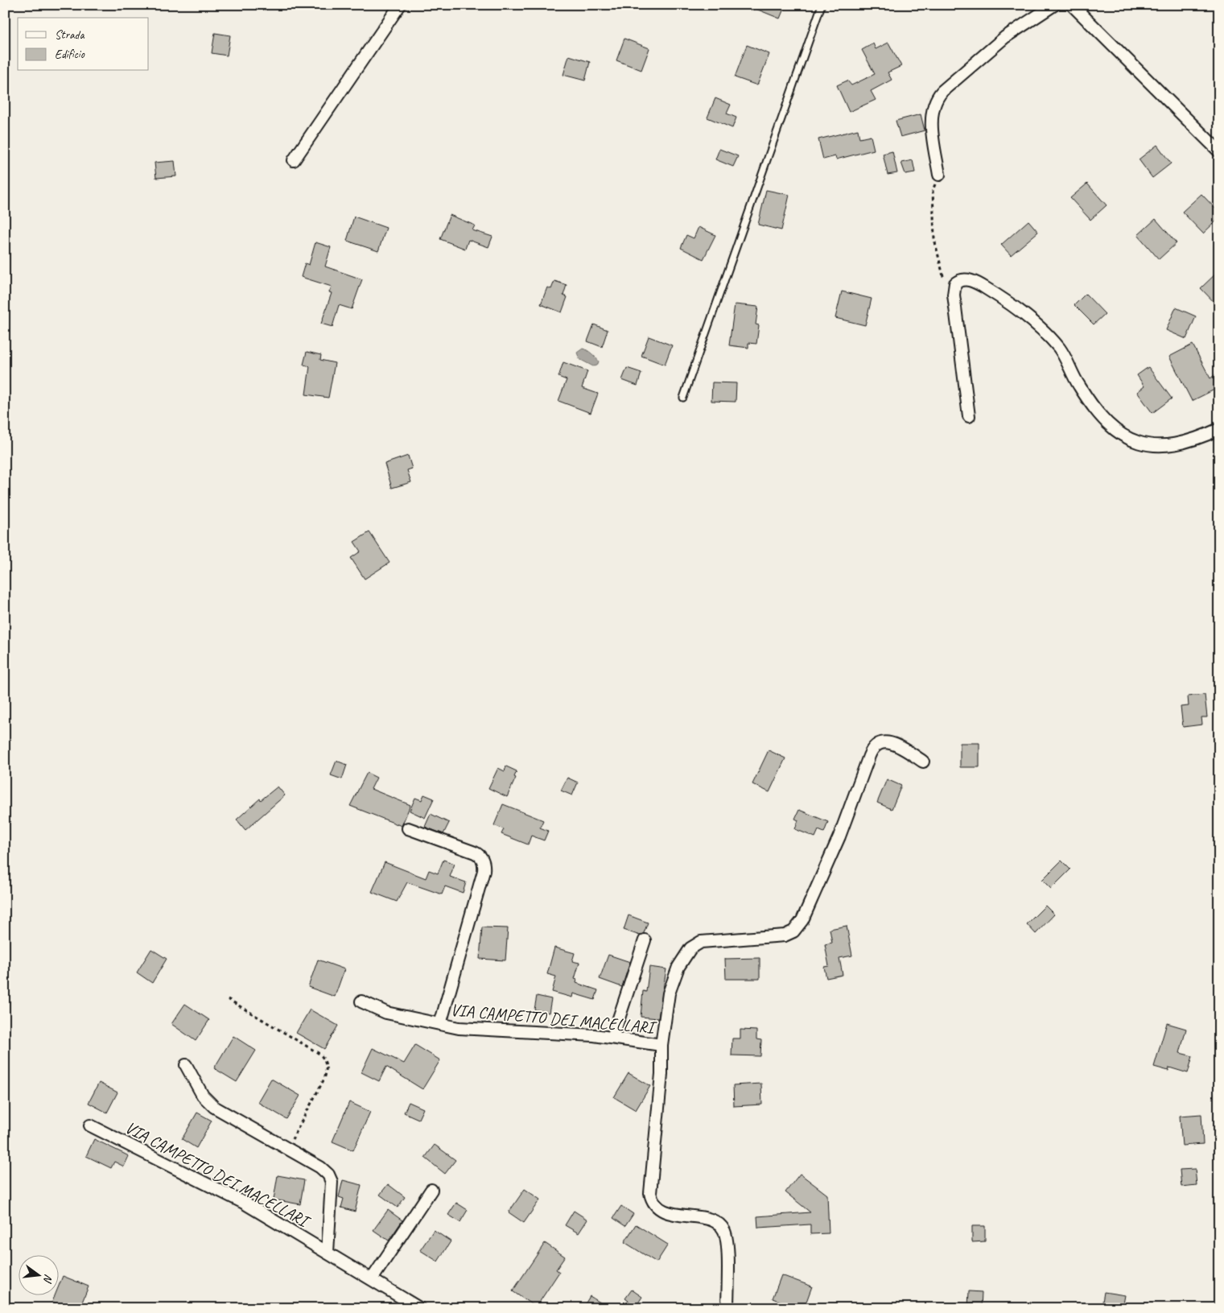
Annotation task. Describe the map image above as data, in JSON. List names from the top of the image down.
{
  "streets": {
    "street": ["VIA CAMPETTO DEI MACELLARI"]
  },
  "legend": ["Strada", "Edificio"],
  "north": "right"
}
